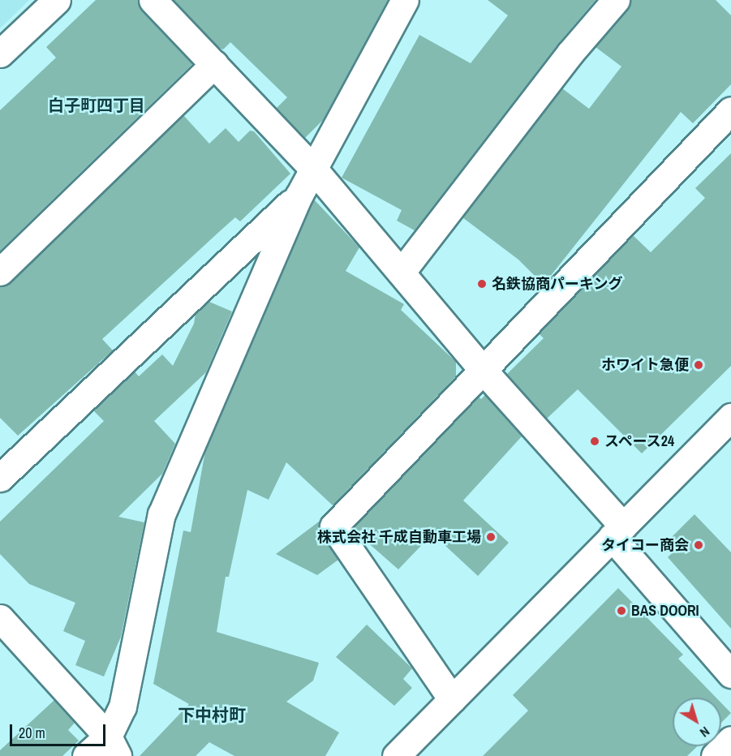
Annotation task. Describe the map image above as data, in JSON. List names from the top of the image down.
{
  "districts": ["白子町四丁目", "下中村町"],
  "places": [
    "名鉄協商パーキング",
    "ホワイト急便",
    "スペース24",
    "株式会社 千成自動車工場",
    "タイコー商会",
    "BAS DOORI"
  ],
  "scale_bar": "20 m",
  "north": "bottom right"
}
